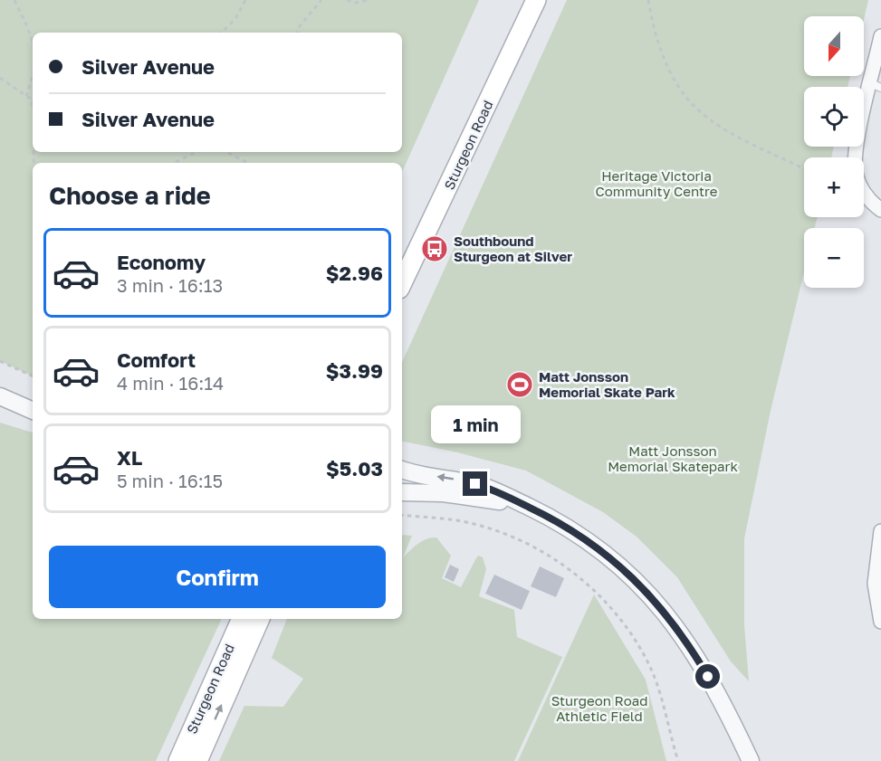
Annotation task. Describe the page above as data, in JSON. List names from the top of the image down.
{
  "streets": {
    "main road": ["Sturgeon Road"]
  },
  "parks": ["Heritage Victoria Community Centre", "Matt Jonsson Memorial Skatepark", "Sturgeon Road Athletic Field"],
  "places": {
    "bus stop": ["Southbound Sturgeon at Silver"],
    "sports": ["Matt Jonsson Memorial Skate Park"]
  },
  "north": "bottom",
  "page": {
    "map_buttons": ["+", "−"],
    "banner": ["Silver Avenue", "Silver Avenue"],
    "heading": "Choose a ride",
    "list": [
      {
        "name": "Economy",
        "note": "3 min · 16:13",
        "value": "$2.96"
      },
      {
        "name": "Comfort",
        "note": "4 min · 16:14",
        "value": "$3.99"
      },
      {
        "name": "XL",
        "note": "5 min · 16:15",
        "value": "$5.03"
      }
    ],
    "bubble": "1 min",
    "buttons": "Confirm"
  }
}
